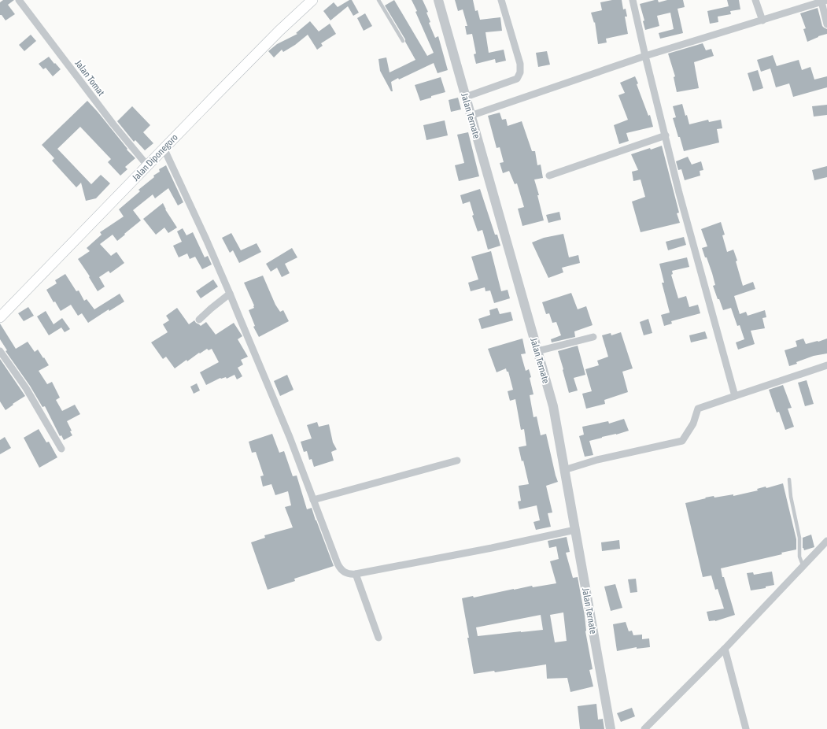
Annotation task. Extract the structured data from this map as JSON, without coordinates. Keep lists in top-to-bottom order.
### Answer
{
  "streets": {
    "main road": ["Jalan Diponegoro"],
    "street": ["Jalan Tomat", "Jalan Ternate"]
  },
  "crossings": [
    ["Jalan Tomat", "Jalan Diponegoro"]
  ]
}
